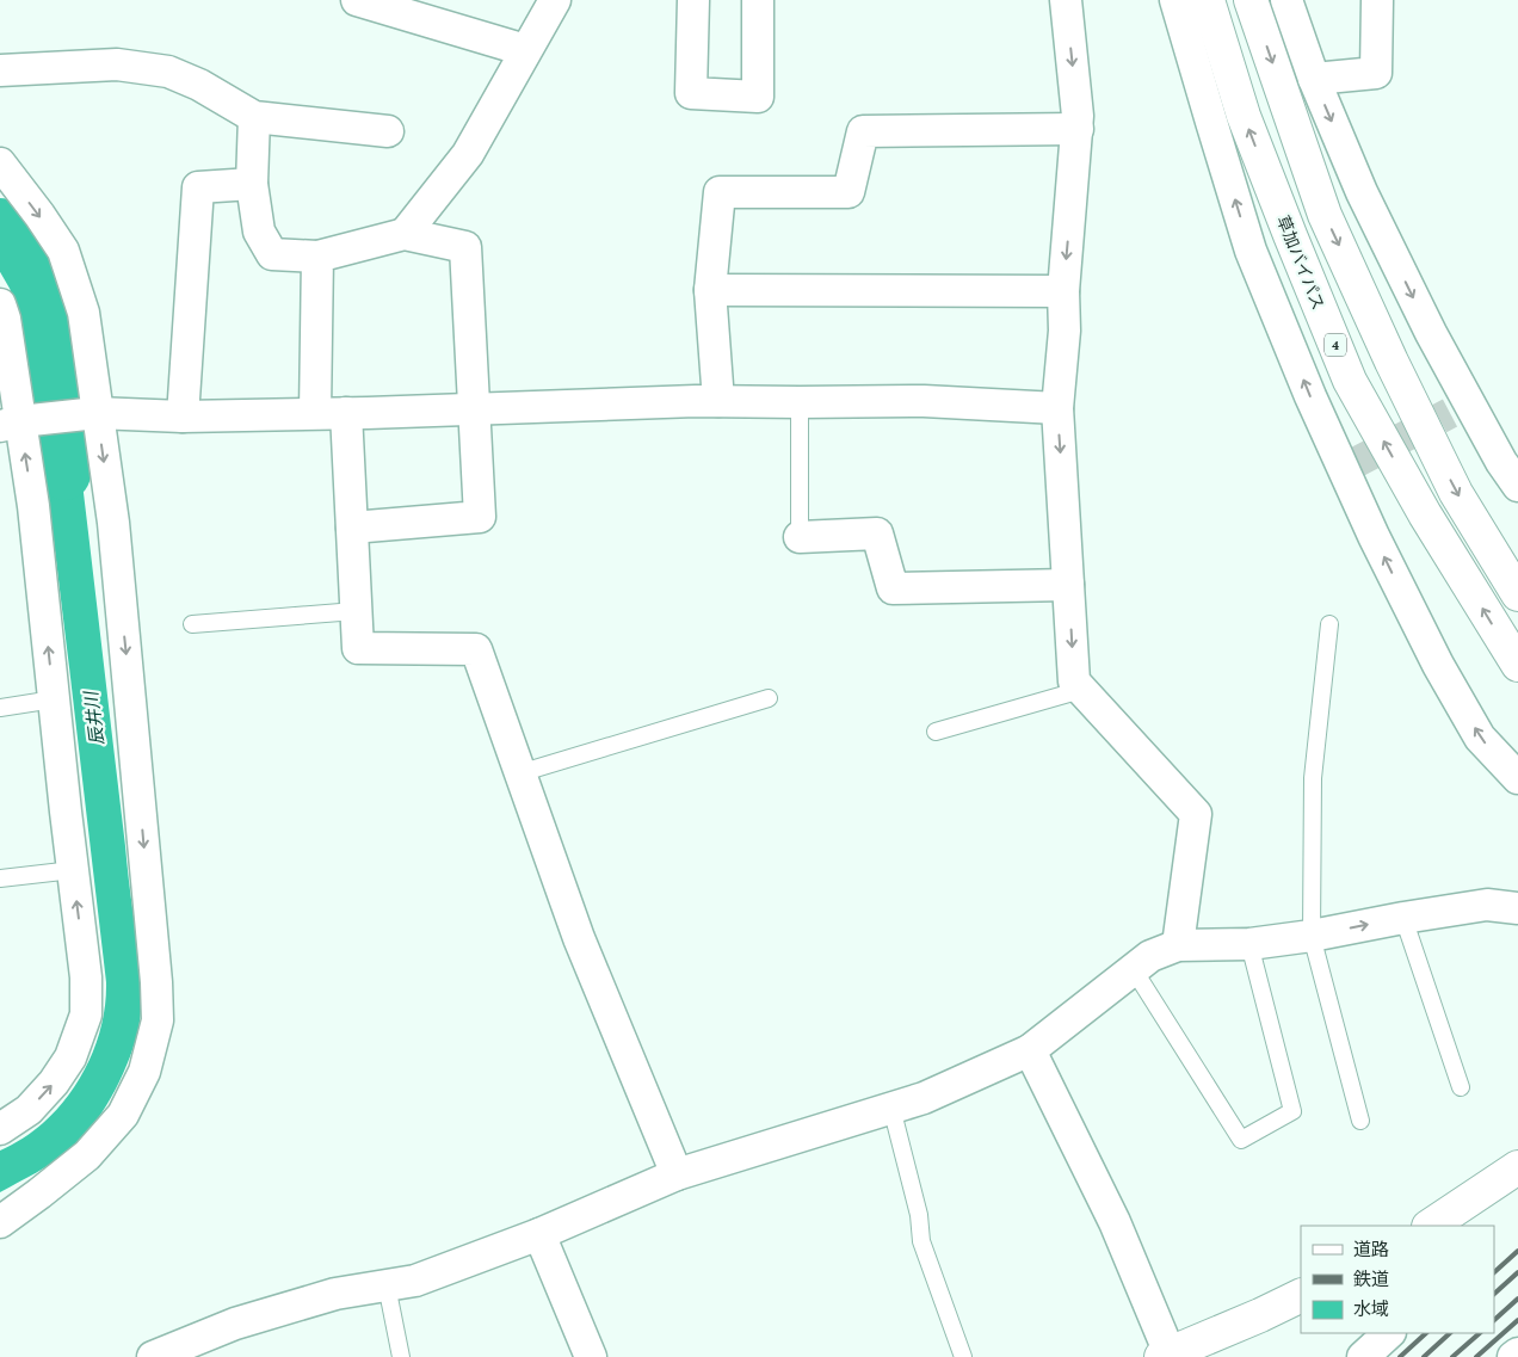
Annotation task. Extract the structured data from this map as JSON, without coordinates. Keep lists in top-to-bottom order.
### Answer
{
  "streets": {
    "main road": ["草加バイパス", "4"]
  },
  "water": ["辰井川"],
  "legend": ["道路", "鉄道", "水域"]
}
